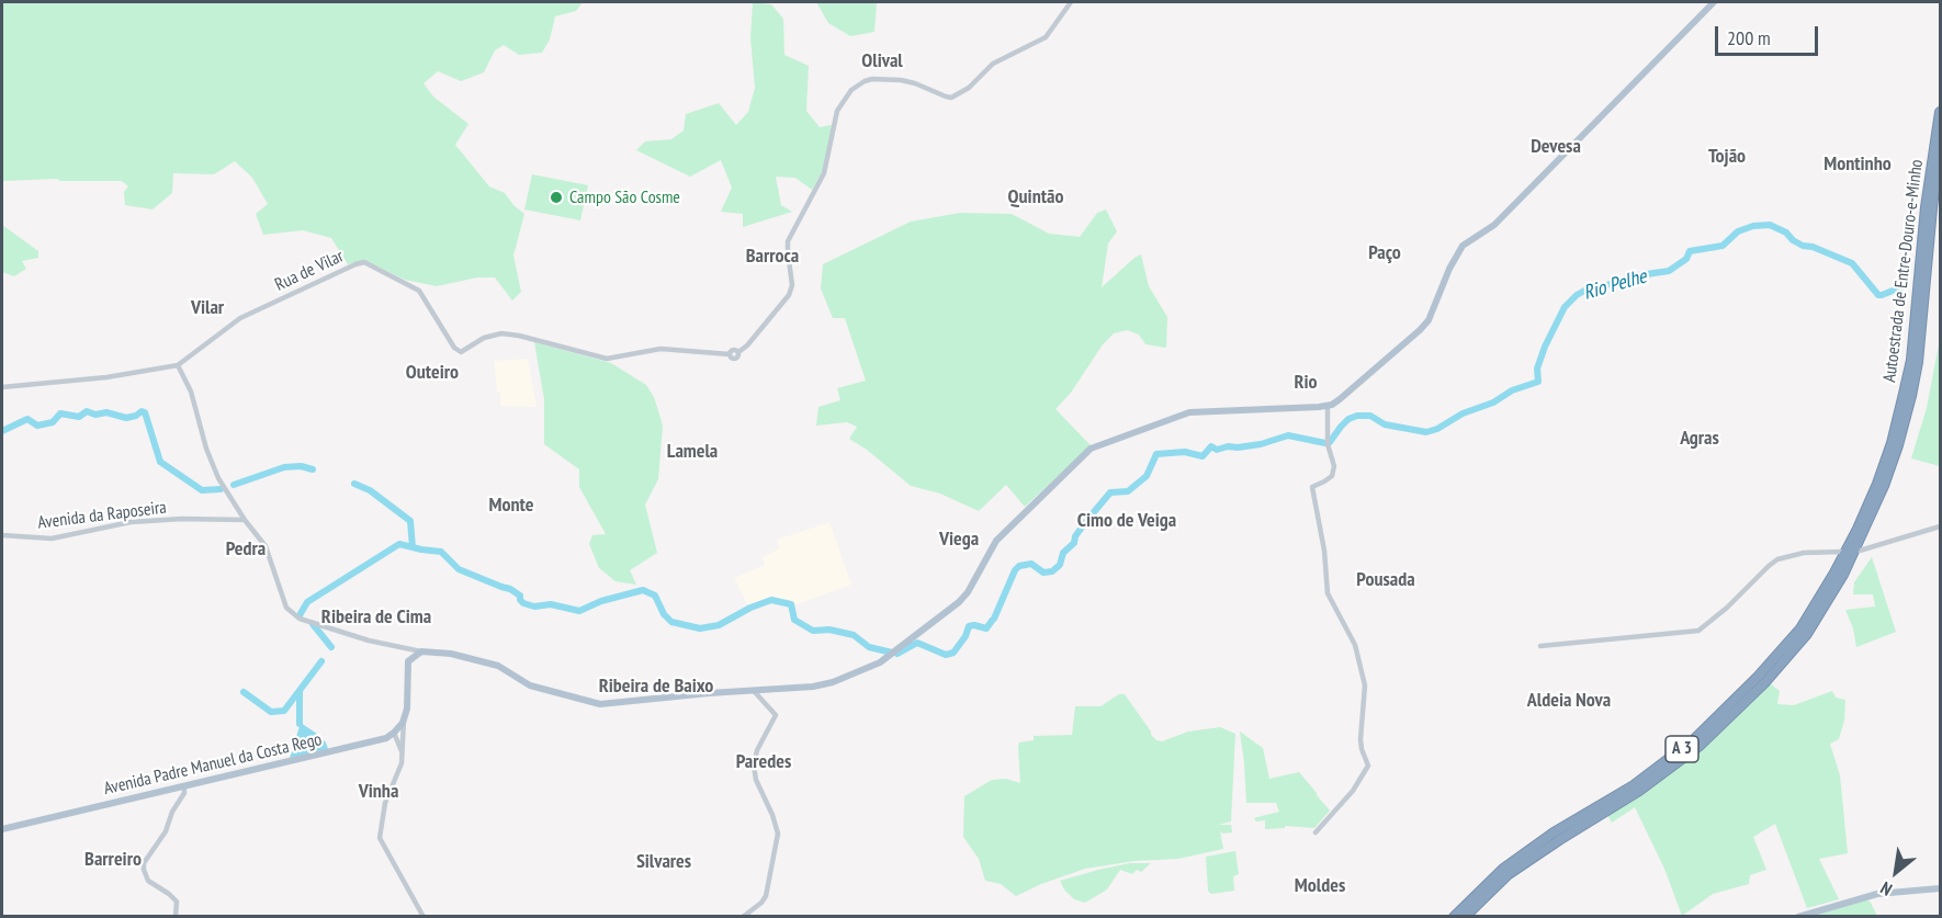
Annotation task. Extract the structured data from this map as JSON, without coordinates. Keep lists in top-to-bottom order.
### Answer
{
  "streets": {
    "highway": ["Autoestrada de Entre-Douro-e-Minho", "A 3"],
    "main road": ["Avenida Padre Manuel da Costa Rego"],
    "street": ["Rua de Vilar", "Avenida da Raposeira"]
  },
  "districts": [
    "Olival",
    "Devesa",
    "Tojão",
    "Montinho",
    "Quintão",
    "Paço",
    "Barroca",
    "Vilar",
    "Outeiro",
    "Rio",
    "Agras",
    "Lamela",
    "Monte",
    "Cimo de Veiga",
    "Viega",
    "Pedra",
    "Pousada",
    "Ribeira de Cima",
    "Ribeira de Baixo",
    "Aldeia Nova",
    "Paredes",
    "Vinha",
    "Barreiro",
    "Silvares",
    "Moldes"
  ],
  "water": ["Rio Pelhe"],
  "places": ["Campo São Cosme"],
  "scale_bar": "200 m",
  "north": "bottom left"
}
